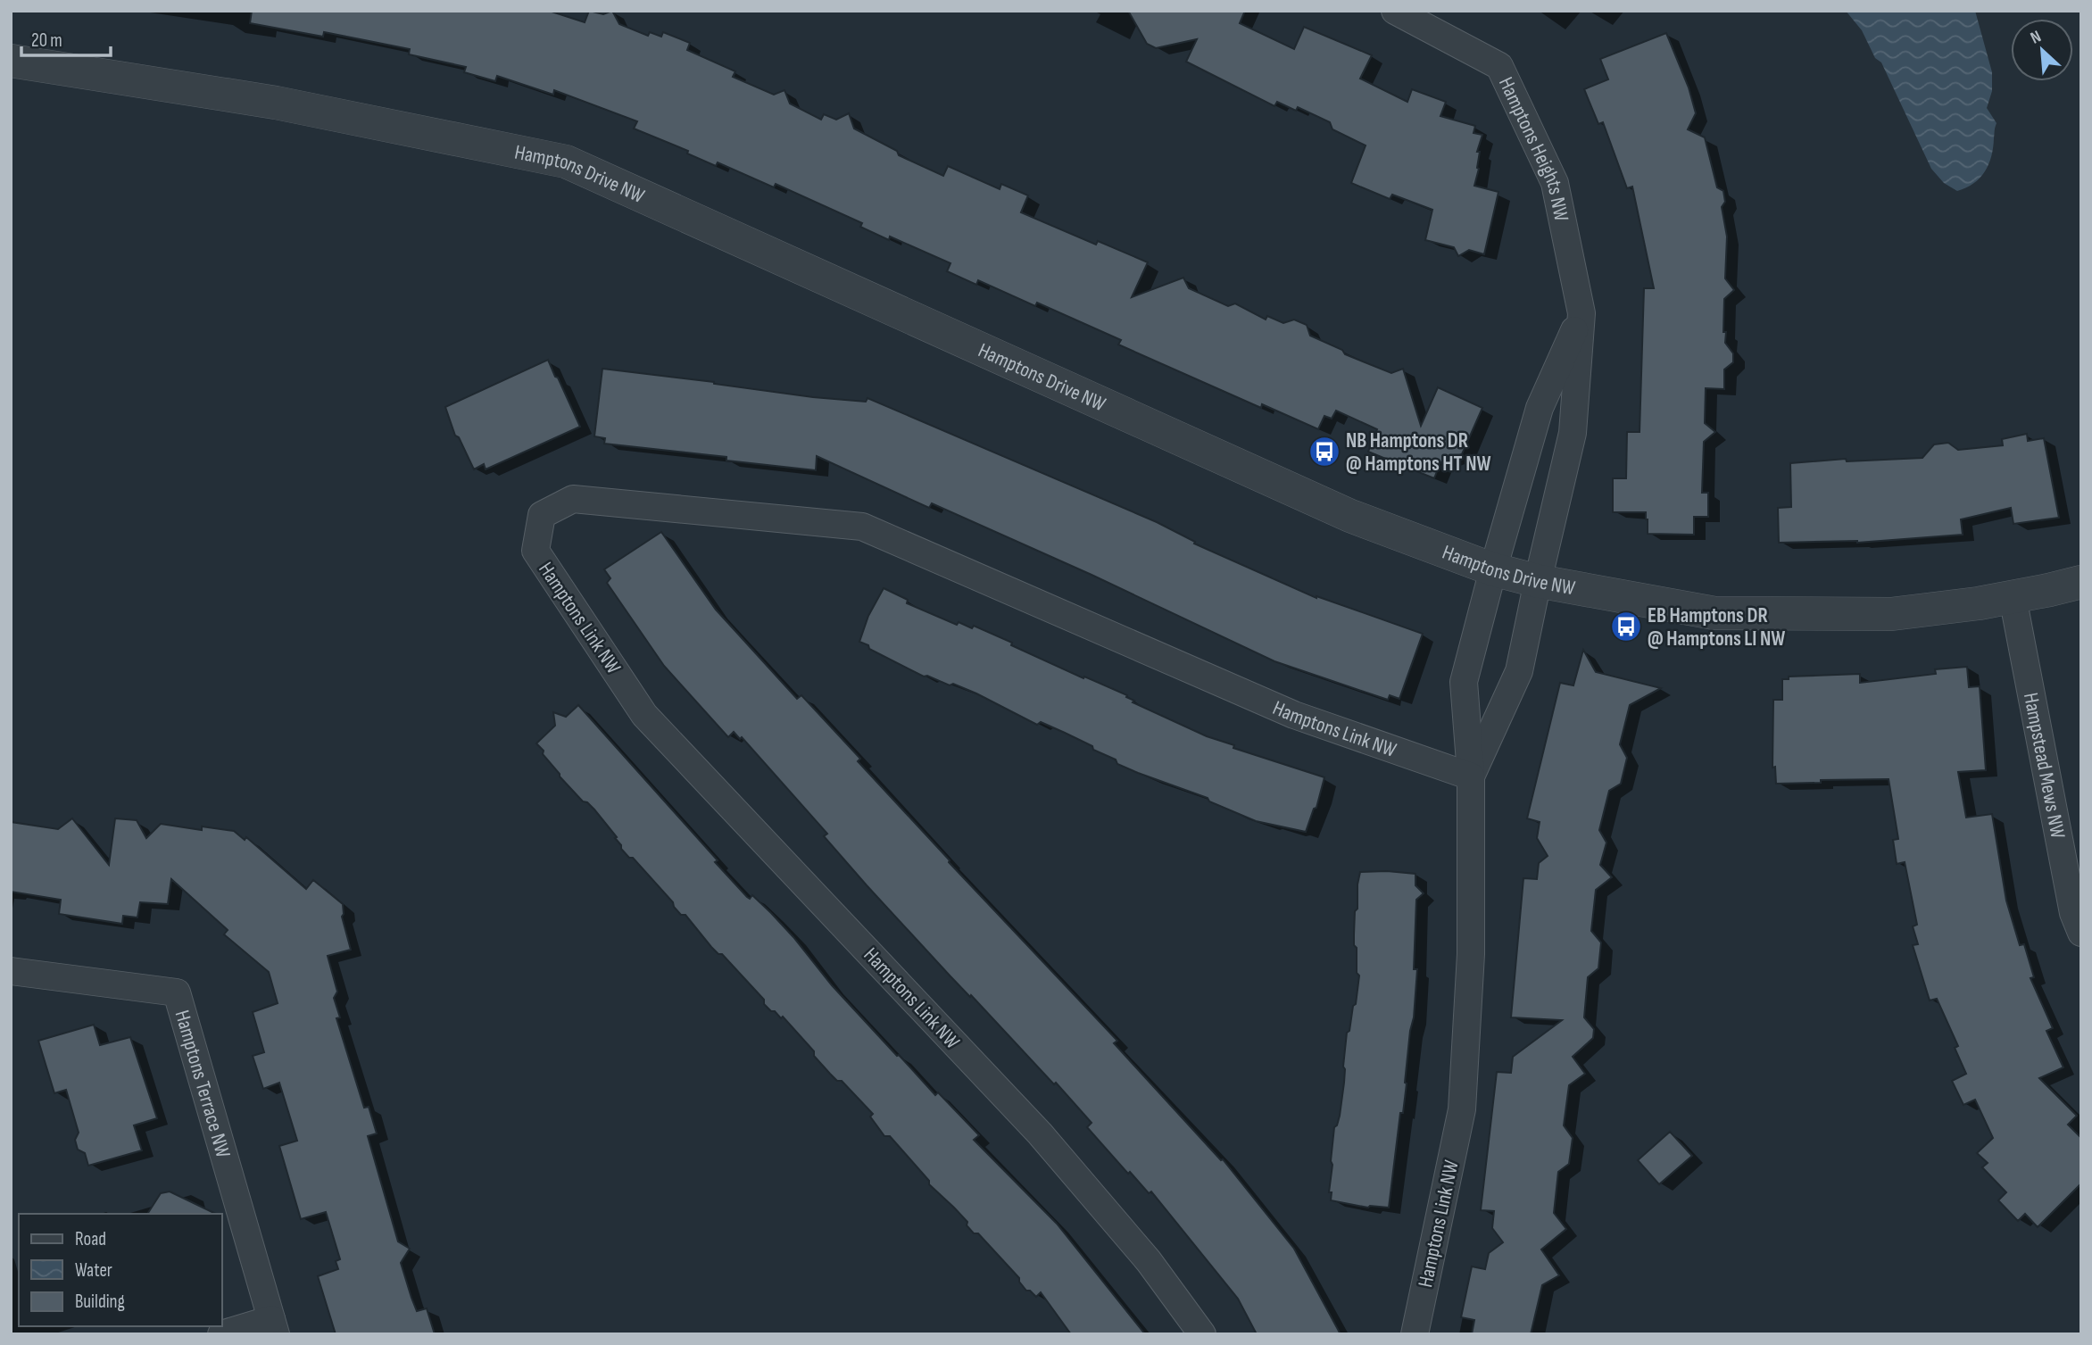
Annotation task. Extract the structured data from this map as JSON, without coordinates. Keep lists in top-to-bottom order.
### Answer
{
  "streets": {
    "street": [
      "Hamptons Heights NW",
      "Hamptons Drive NW",
      "Hamptons Link NW",
      "Hampstead Mews NW",
      "Hamptons Terrace NW"
    ]
  },
  "crossings": [
    ["Hamptons Heights NW", "Hamptons Drive NW"],
    ["Hamptons Heights NW", "Hamptons Link NW"],
    ["Hamptons Drive NW", "Hamptons Link NW"],
    ["Hamptons Drive NW", "Hampstead Mews NW"]
  ],
  "places": {
    "bus stop": ["NB Hamptons DR @ Hamptons HT NW", "EB Hamptons DR @ Hamptons LI NW"]
  },
  "legend": ["Road", "Water", "Building"],
  "scale_bar": "20 m",
  "north": "top left"
}
